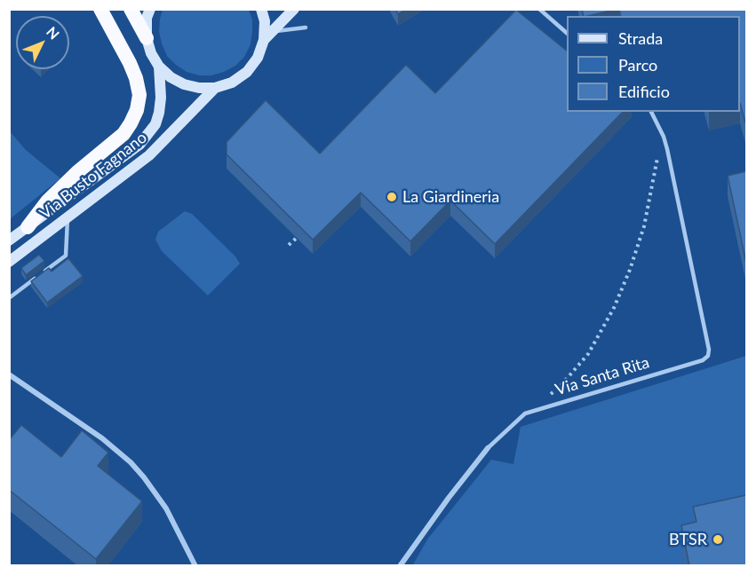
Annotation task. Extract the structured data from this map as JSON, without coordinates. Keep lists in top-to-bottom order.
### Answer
{
  "streets": {
    "main road": ["Via Busto Fagnano"],
    "street": ["Via Santa Rita"]
  },
  "places": ["La Giardineria", "BTSR"],
  "legend": ["Strada", "Parco", "Edificio"],
  "north": "top right"
}
